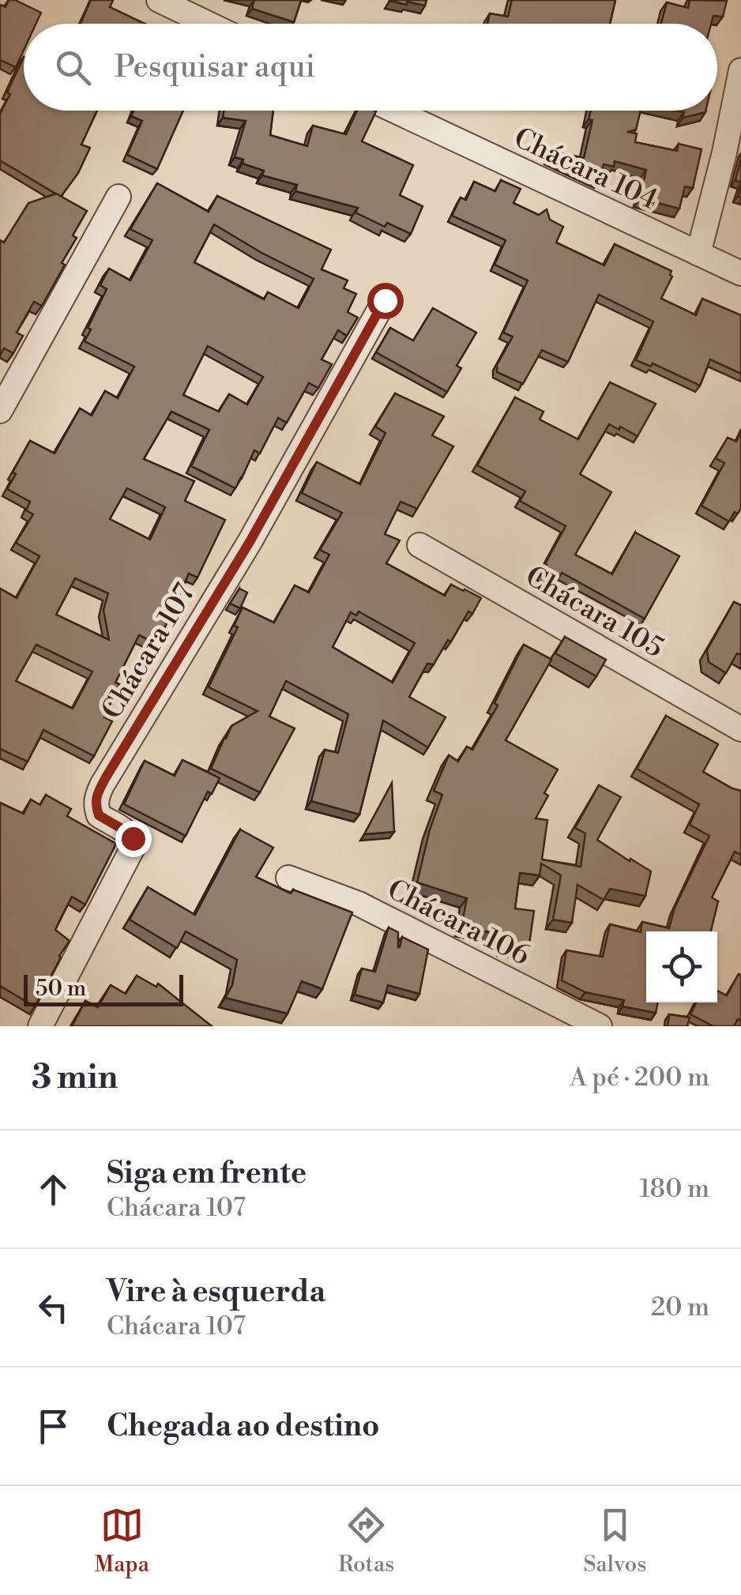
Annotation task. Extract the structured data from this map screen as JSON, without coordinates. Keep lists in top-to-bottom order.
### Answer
{
  "streets": {
    "street": [
      "Chácara 104",
      "Chácara 105",
      "Chácara 107",
      "Chácara 106"
    ]
  },
  "scale_bar": "50 m",
  "page": {
    "search": "Pesquisar aqui",
    "scale": "50 m",
    "heading": ["3 min", "A pé · 200 m"],
    "list": [
      ["Siga em frente", "Chácara 107", "180 m"],
      ["Vire à esquerda", "Chácara 107", "20 m"],
      "Chegada ao destino"
    ],
    "nav": ["Mapa", "Rotas", "Salvos"]
  }
}
